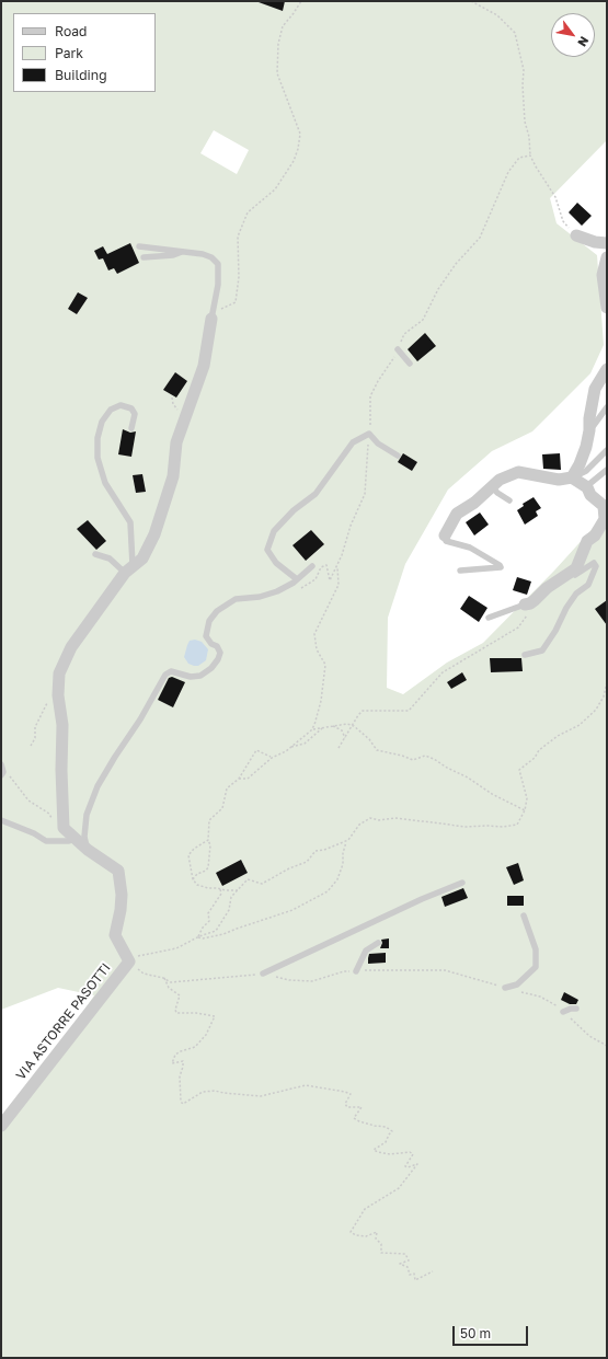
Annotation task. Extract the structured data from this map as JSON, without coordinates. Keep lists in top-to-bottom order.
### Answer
{
  "streets": {
    "street": ["VIA ASTORRE PASOTTI"]
  },
  "legend": ["Road", "Park", "Building"],
  "scale_bar": "50 m",
  "north": "bottom right"
}
